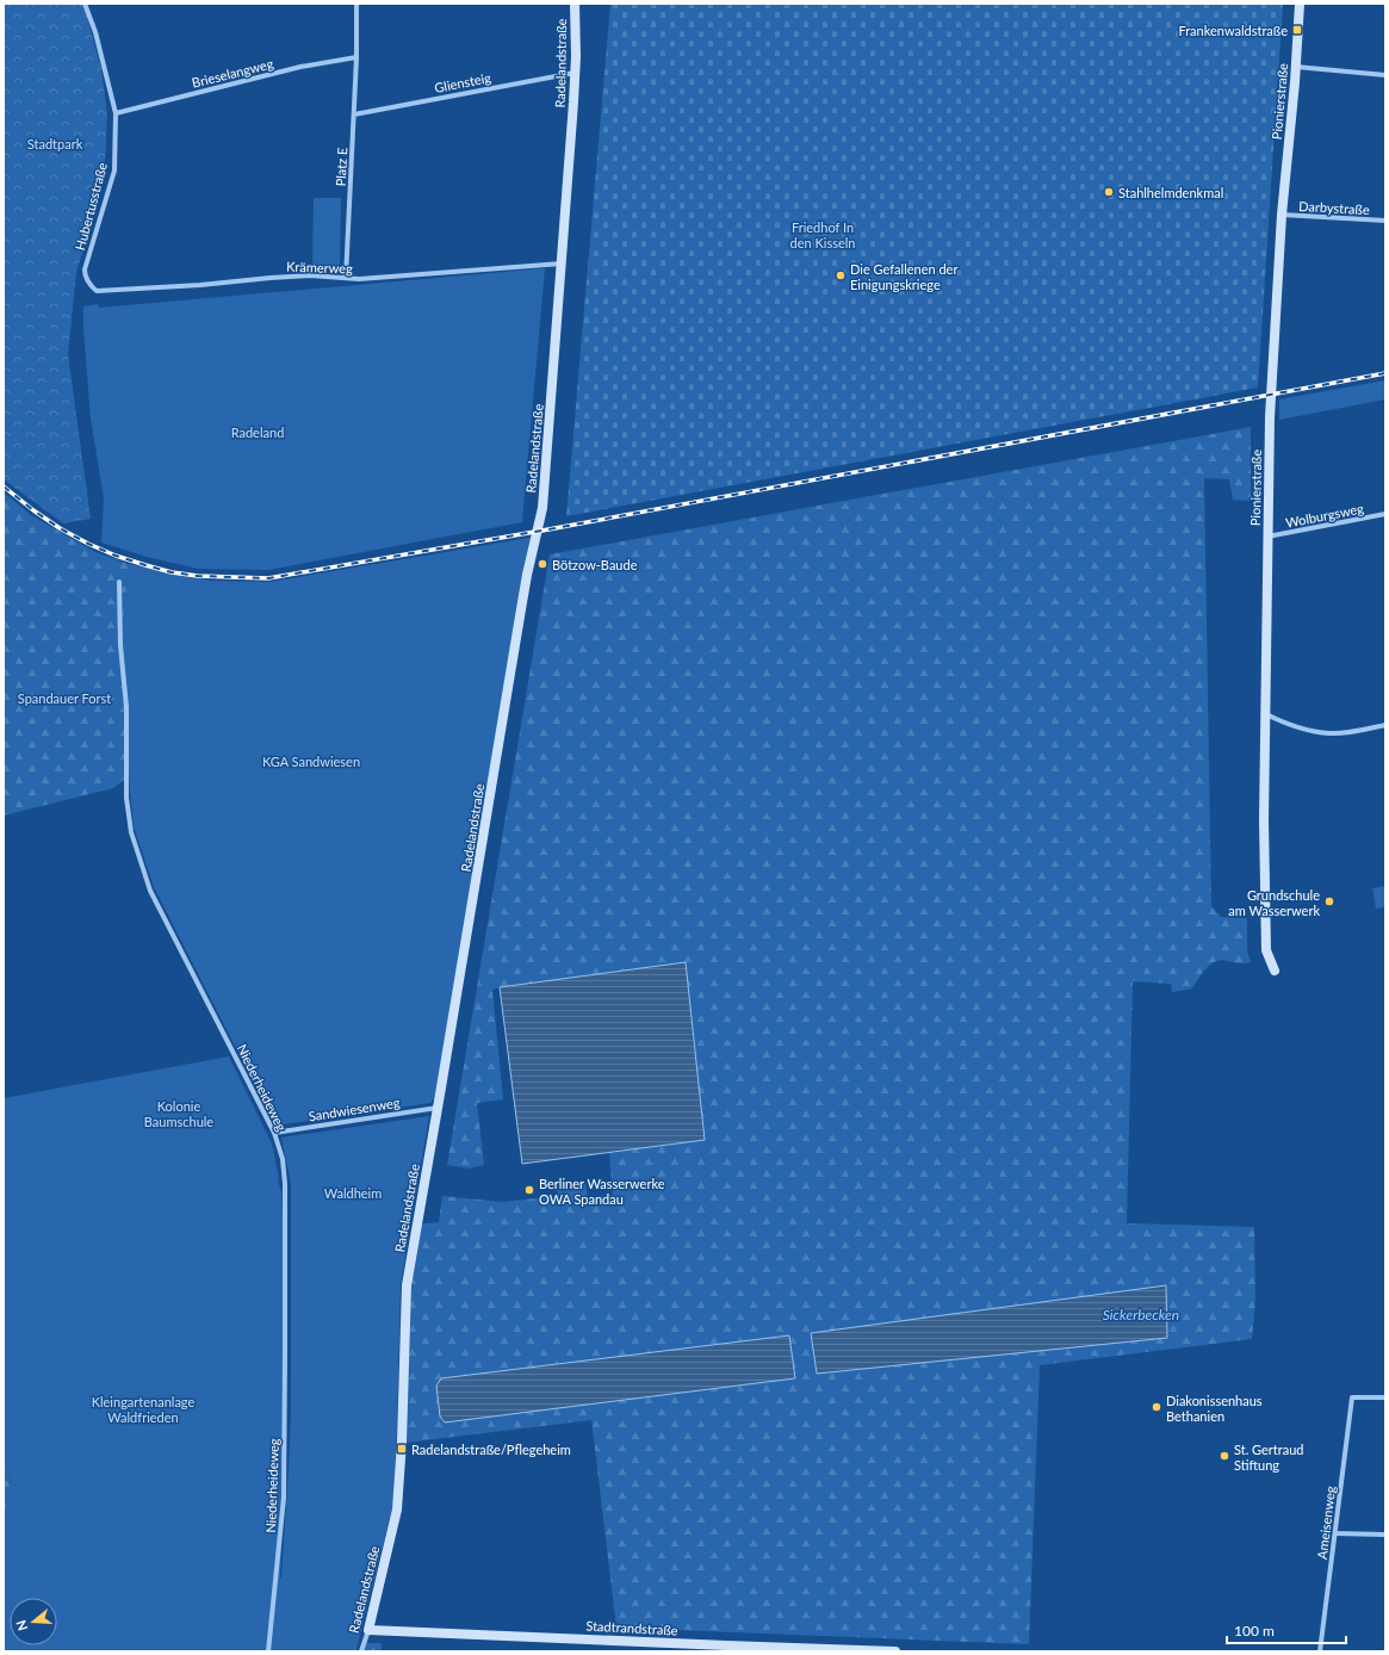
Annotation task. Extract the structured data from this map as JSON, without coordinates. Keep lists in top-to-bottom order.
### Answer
{
  "streets": {
    "street": [
      "Radelandstraße",
      "Brieselangweg",
      "Gliensteig",
      "Pionierstraße",
      "Platz E",
      "Hubertusstraße",
      "Darbystraße",
      "Krämerweg",
      "Wolburgsweg",
      "Niederheideweg",
      "Sandwiesenweg",
      "Ameisenweg",
      "Stadtrandstraße"
    ]
  },
  "crossings": [
    ["Radelandstraße", "Gliensteig"],
    ["Radelandstraße", "Krämerweg"],
    ["Radelandstraße", "Sandwiesenweg"],
    ["Radelandstraße", "Stadtrandstraße"],
    ["Brieselangweg", "Platz E"],
    ["Brieselangweg", "Hubertusstraße"],
    ["Gliensteig", "Platz E"],
    ["Pionierstraße", "Darbystraße"],
    ["Pionierstraße", "Wolburgsweg"],
    ["Platz E", "Krämerweg"],
    ["Hubertusstraße", "Krämerweg"],
    ["Niederheideweg", "Sandwiesenweg"]
  ],
  "water": ["Sickerbecken"],
  "parks": [
    "Stadtpark",
    "Friedhof In den Kisseln",
    "Radeland",
    "Spandauer Forst",
    "KGA Sandwiesen",
    "Kolonie Baumschule",
    "Waldheim",
    "Kleingartenanlage Waldfrieden"
  ],
  "places": {
    "transit": ["Frankenwaldstraße", "Radelandstraße/Pflegeheim"],
    "other": [
      "Stahlhelmdenkmal",
      "Die Gefallenen der Einigungskriege",
      "Bötzow-Baude",
      "Grundschule am Wasserwerk",
      "Berliner Wasserwerke OWA Spandau",
      "Diakonissenhaus Bethanien",
      "St. Gertraud Stiftung"
    ]
  },
  "scale_bar": "100 m",
  "north": "left"
}
